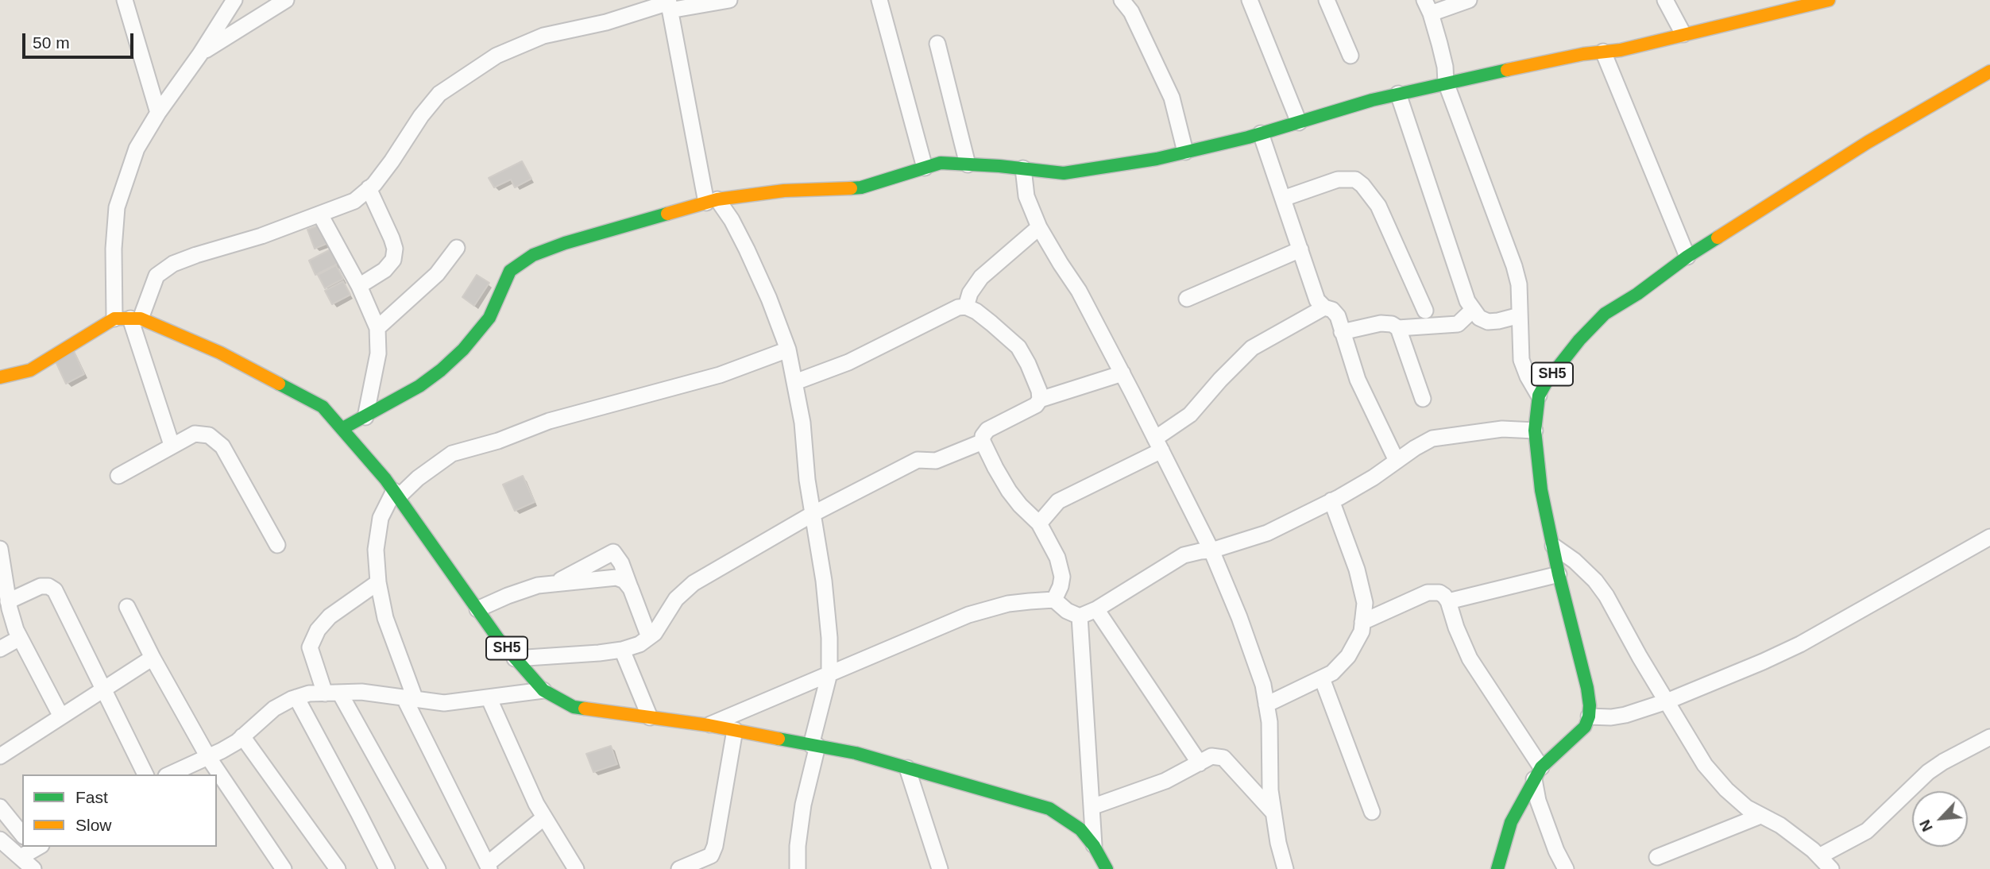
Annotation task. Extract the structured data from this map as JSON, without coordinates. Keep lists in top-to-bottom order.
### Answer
{
  "streets": {
    "main road": ["SH5"]
  },
  "legend": ["Fast", "Slow"],
  "scale_bar": "50 m",
  "north": "bottom left"
}
